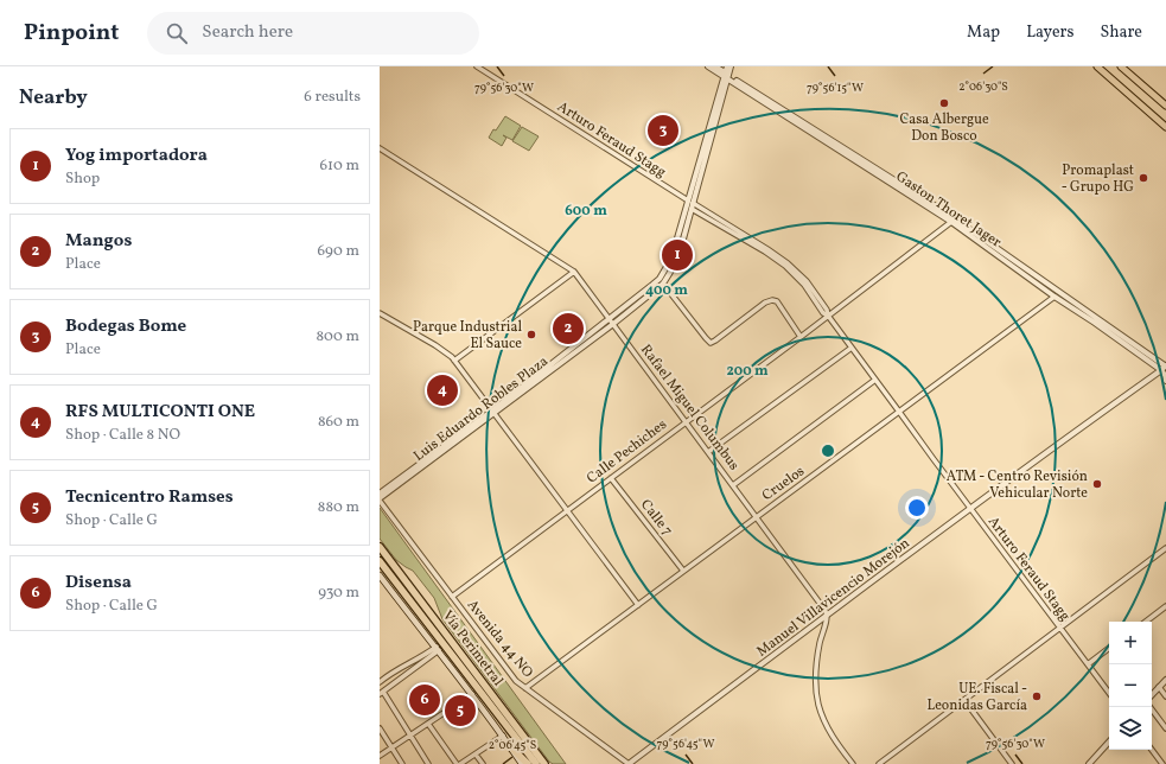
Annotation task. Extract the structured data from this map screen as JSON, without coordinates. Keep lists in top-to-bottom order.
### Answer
{
  "streets": {
    "highway": ["Vía Perimetral"],
    "street": [
      "Arturo Feraud Stagg",
      "Gaston Thoret Jager",
      "Rafael Miguel Columbus",
      "Luis Eduardo Robles Plaza",
      "Calle Pechiches",
      "Cruelos",
      "Calle 7",
      "Manuel Villavicencio Morejón",
      "Avenida 44 NO"
    ]
  },
  "crossings": [
    ["Arturo Feraud Stagg", "Luis Eduardo Robles Plaza"],
    ["Arturo Feraud Stagg", "Calle Pechiches"],
    ["Arturo Feraud Stagg", "Cruelos"],
    ["Arturo Feraud Stagg", "Manuel Villavicencio Morejón"],
    ["Gaston Thoret Jager", "Luis Eduardo Robles Plaza"],
    ["Gaston Thoret Jager", "Calle Pechiches"],
    ["Gaston Thoret Jager", "Cruelos"],
    ["Gaston Thoret Jager", "Manuel Villavicencio Morejón"],
    ["Rafael Miguel Columbus", "Luis Eduardo Robles Plaza"],
    ["Rafael Miguel Columbus", "Calle Pechiches"],
    ["Rafael Miguel Columbus", "Cruelos"],
    ["Rafael Miguel Columbus", "Manuel Villavicencio Morejón"],
    ["Luis Eduardo Robles Plaza", "Avenida 44 NO"],
    ["Calle Pechiches", "Calle 7"],
    ["Calle Pechiches", "Avenida 44 NO"],
    ["Cruelos", "Calle 7"],
    ["Cruelos", "Avenida 44 NO"],
    ["Manuel Villavicencio Morejón", "Avenida 44 NO"]
  ],
  "places": [
    "Casa Albergue Don Bosco",
    "Promaplast - Grupo HG",
    "Parque Industrial El Sauce",
    "ATM - Centro Revisión Vehicular Norte",
    "UE. Fiscal - Leonidas García"
  ],
  "page": {
    "header": "Pinpoint",
    "search": "Search here",
    "nav": ["Map", "Layers", "Share"],
    "heading": ["Nearby", "6 results"],
    "pins": [
      "3",
      "1",
      "2",
      "4",
      "6",
      "5"
    ],
    "list": [
      {
        "mark": "1",
        "name": "Yog importadora",
        "note": "Shop",
        "value": "610 m"
      },
      {
        "mark": "2",
        "name": "Mangos",
        "note": "Place",
        "value": "690 m"
      },
      {
        "mark": "3",
        "name": "Bodegas Bome",
        "note": "Place",
        "value": "800 m"
      },
      {
        "mark": "4",
        "name": "RFS MULTICONTI ONE",
        "note": "Shop · Calle 8 NO",
        "value": "860 m"
      },
      {
        "mark": "5",
        "name": "Tecnicentro Ramses",
        "note": "Shop · Calle G",
        "value": "880 m"
      },
      {
        "mark": "6",
        "name": "Disensa",
        "note": "Shop · Calle G",
        "value": "930 m"
      }
    ],
    "map_buttons": ["+", "−"]
  },
  "coordinates": [
    "2°06'30\"S",
    "79°56'30\"W",
    "79°56'15\"W",
    "79°56'45\"W",
    "2°06'45\"S"
  ],
  "rings": ["600 m", "400 m", "200 m"]
}
